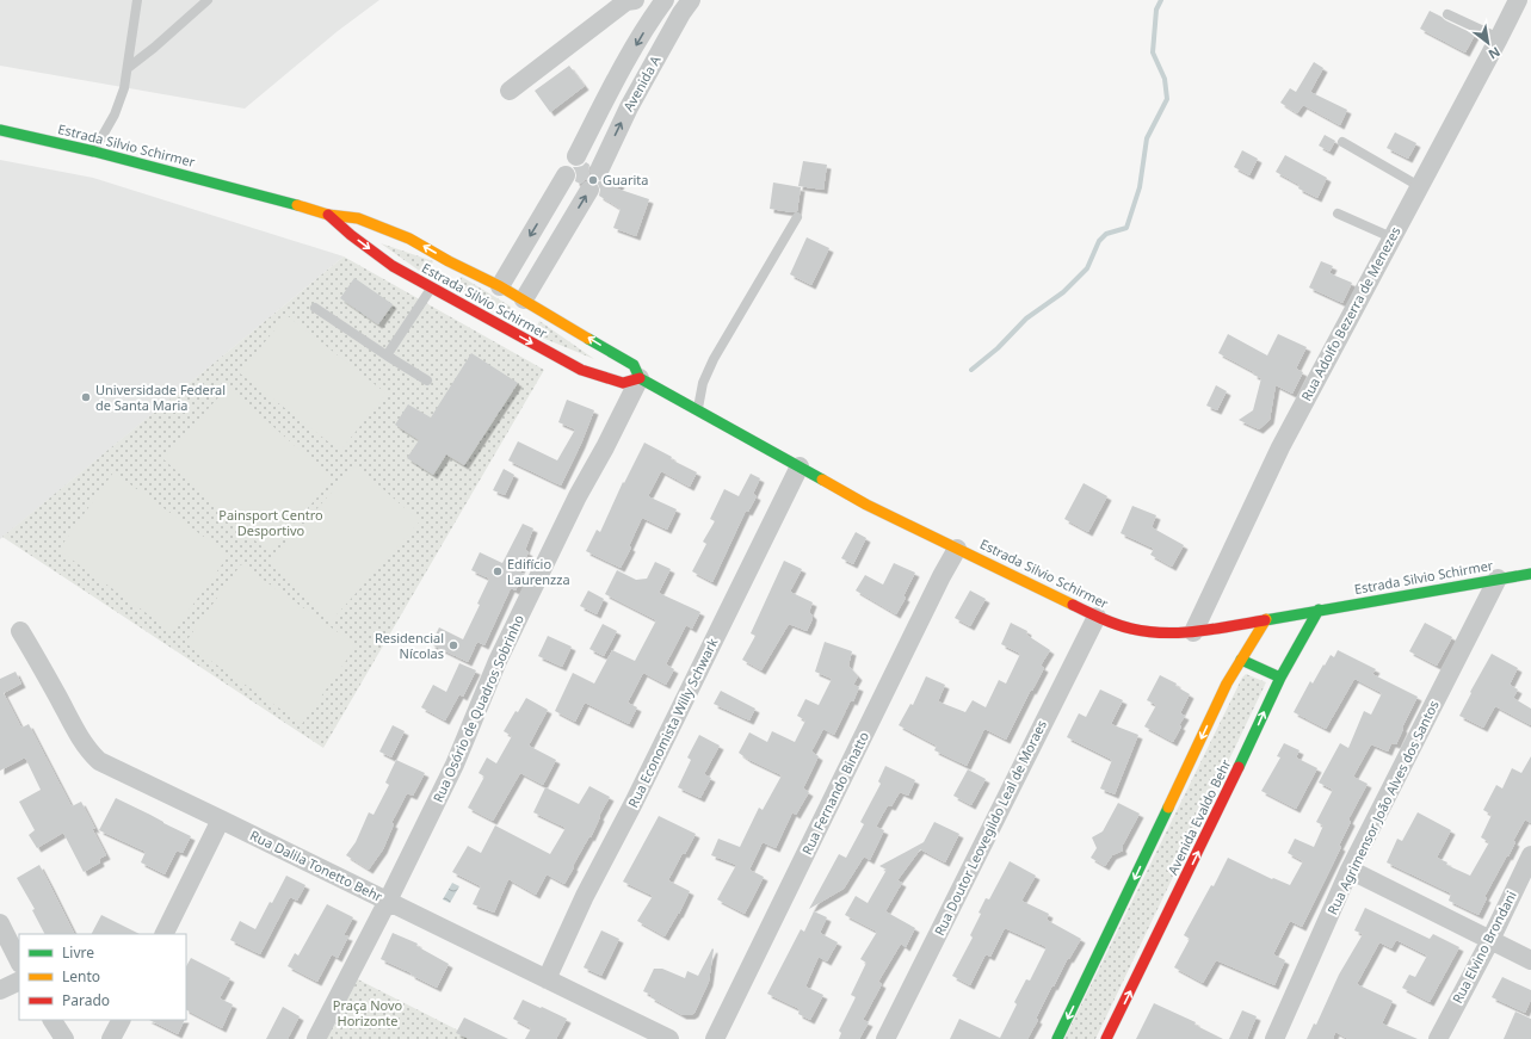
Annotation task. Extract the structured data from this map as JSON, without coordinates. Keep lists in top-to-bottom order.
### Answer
{
  "streets": {
    "street": [
      "Avenida A",
      "Estrada Silvio Schirmer",
      "Rua Adolfo Bezerra de Menezes",
      "Rua Osório de Quadros Sobrinho",
      "Rua Economista Willy Schwark",
      "Rua Fernando Binatto",
      "Rua Agrimensor João Alves dos Santos",
      "Avenida Evaldo Behr",
      "Rua Doutor Leovegildo Leal de Moraes",
      "Rua Dalila Tonetto Behr",
      "Rua Elvino Brondani"
    ]
  },
  "crossings": [
    ["Estrada Silvio Schirmer", "Rua Adolfo Bezerra de Menezes"],
    ["Estrada Silvio Schirmer", "Rua Osório de Quadros Sobrinho"],
    ["Estrada Silvio Schirmer", "Rua Economista Willy Schwark"],
    ["Estrada Silvio Schirmer", "Rua Fernando Binatto"],
    ["Estrada Silvio Schirmer", "Rua Agrimensor João Alves dos Santos"],
    ["Estrada Silvio Schirmer", "Avenida Evaldo Behr"],
    ["Estrada Silvio Schirmer", "Rua Doutor Leovegildo Leal de Moraes"],
    ["Rua Osório de Quadros Sobrinho", "Rua Dalila Tonetto Behr"],
    ["Rua Economista Willy Schwark", "Rua Dalila Tonetto Behr"]
  ],
  "parks": ["Painsport Centro Desportivo", "Praça Novo Horizonte"],
  "places": [
    "Guarita",
    "Universidade Federal de Santa Maria",
    "Edifício Laurenzza",
    "Residencial Nícolas"
  ],
  "legend": ["Livre", "Lento", "Parado"],
  "north": "bottom right"
}
